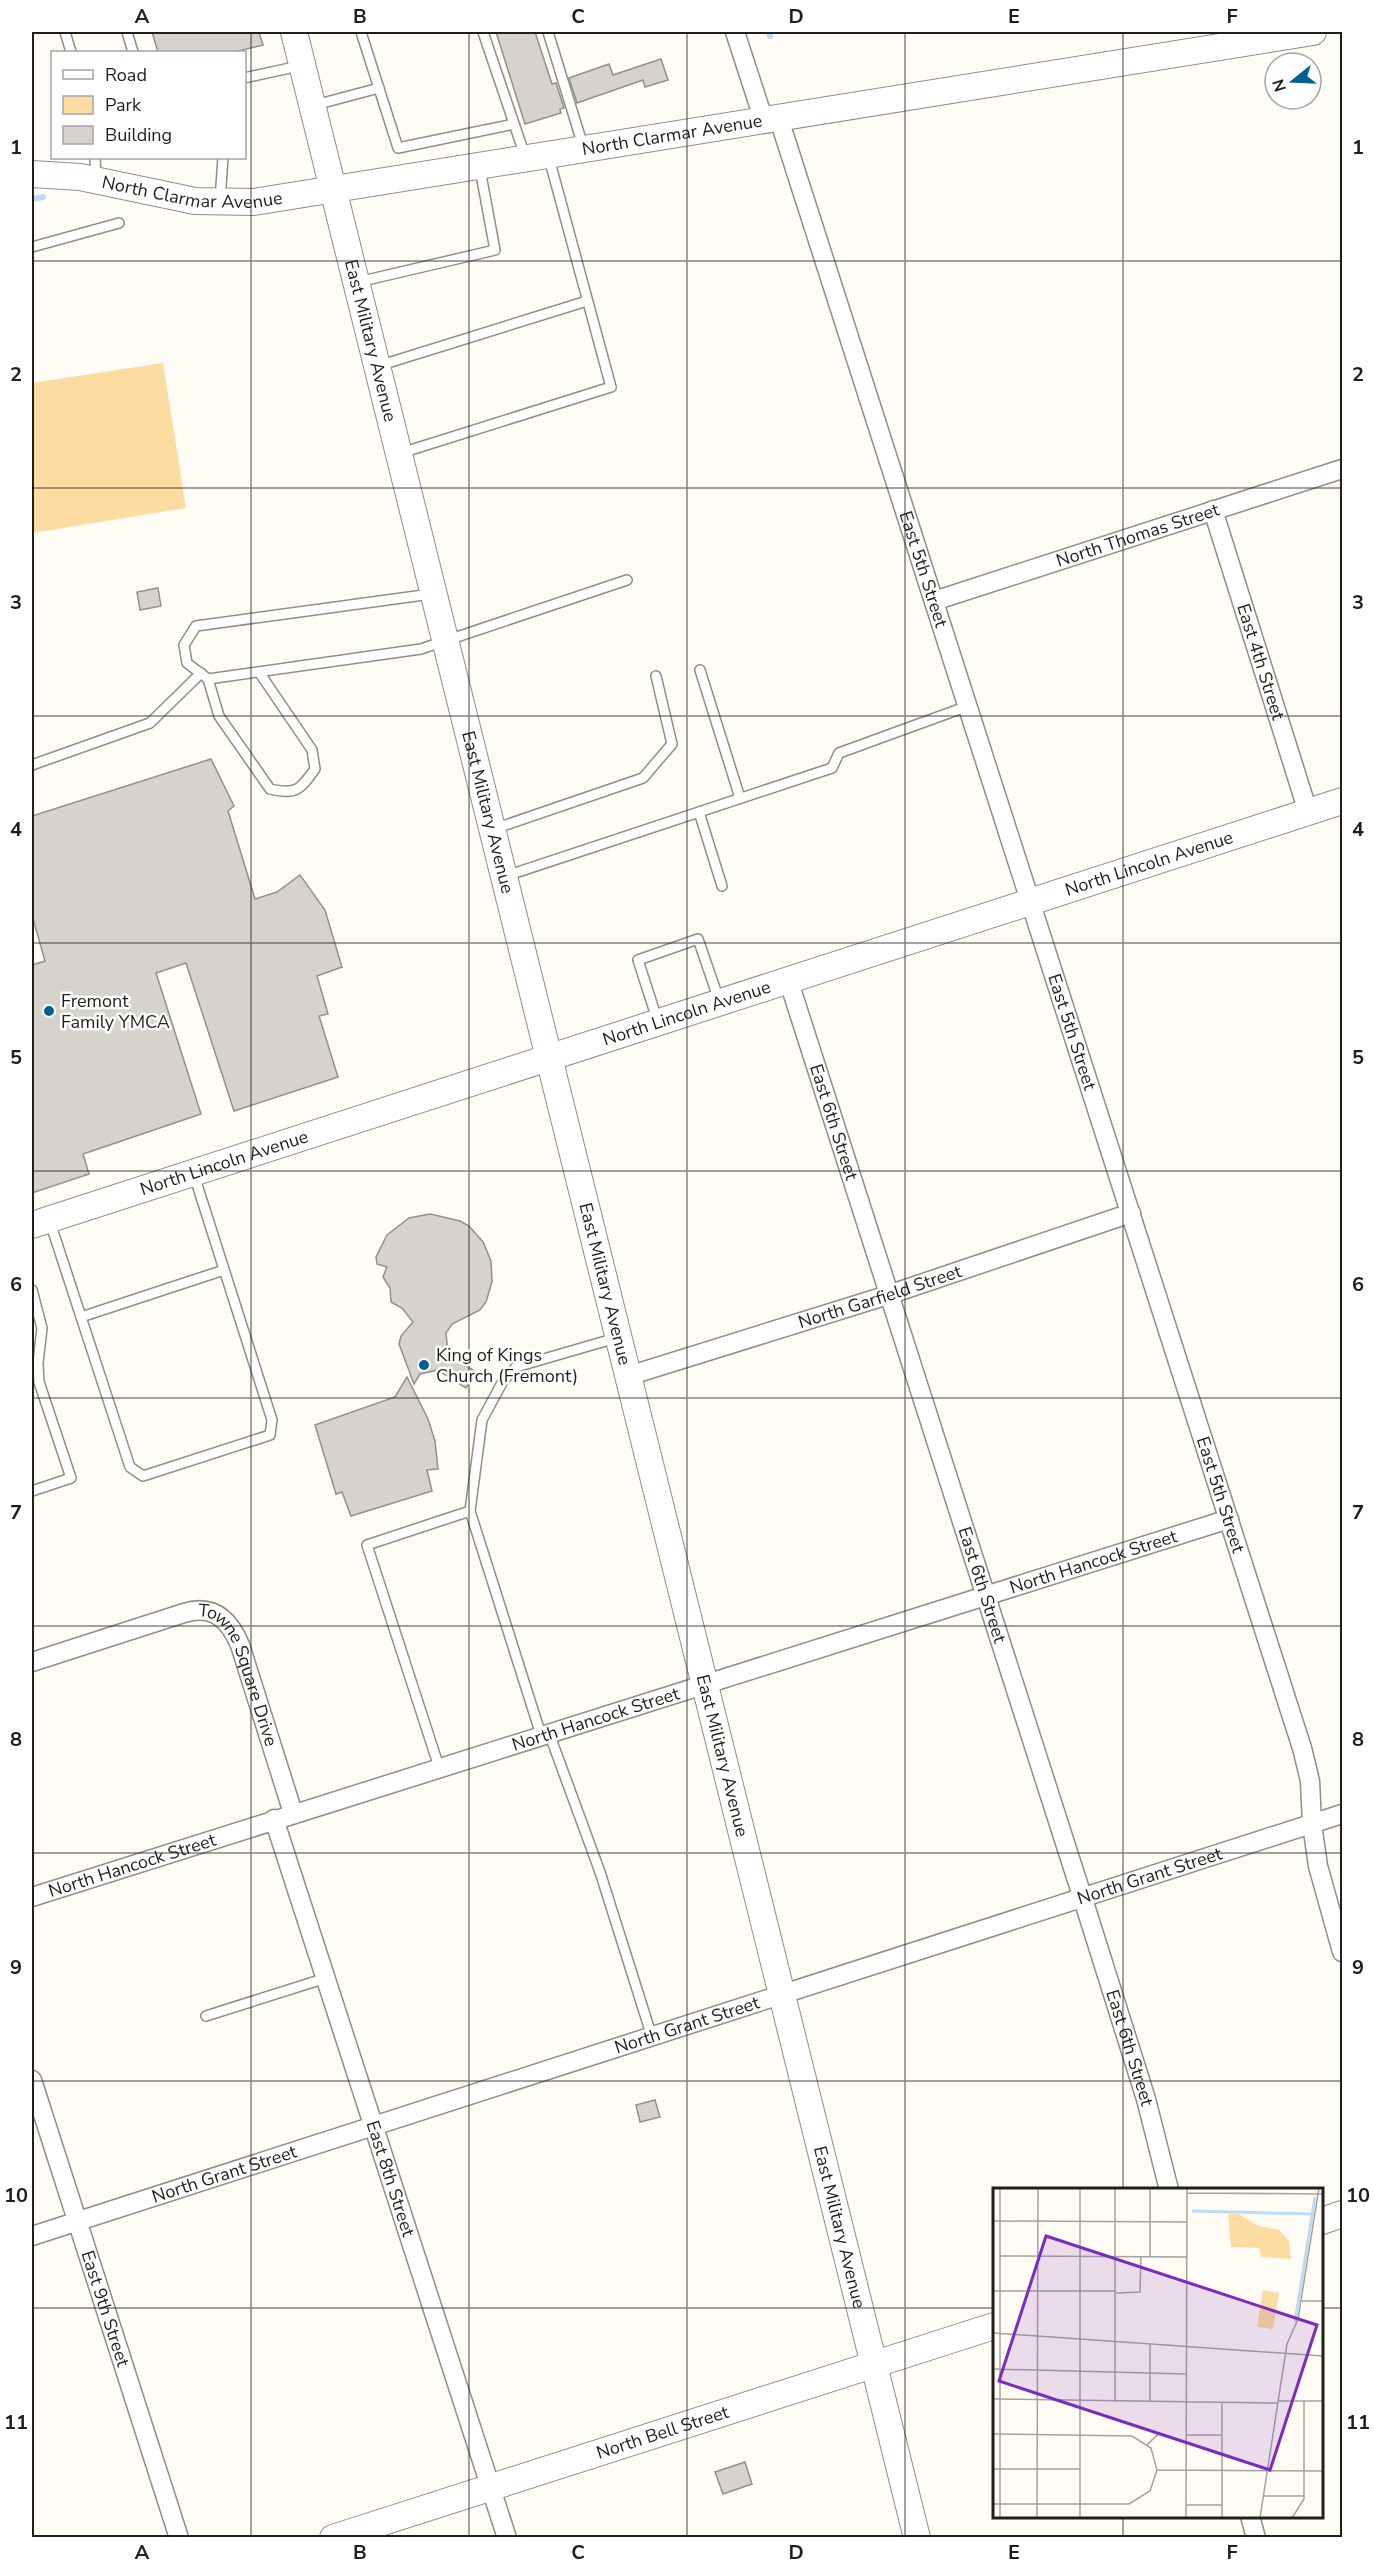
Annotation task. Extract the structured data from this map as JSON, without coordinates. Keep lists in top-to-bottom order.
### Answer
{
  "streets": {
    "main road": [
      "North Clarmar Avenue",
      "East Military Avenue",
      "North Lincoln Avenue",
      "North Bell Street"
    ],
    "street": [
      "North Thomas Street",
      "East 5th Street",
      "East 4th Street",
      "East 6th Street",
      "North Garfield Street",
      "North Hancock Street",
      "Towne Square Drive",
      "North Grant Street",
      "East 8th Street",
      "East 9th Street"
    ]
  },
  "crossings": [
    ["North Clarmar Avenue", "East Military Avenue"],
    ["North Clarmar Avenue", "East 5th Street"],
    ["East Military Avenue", "North Lincoln Avenue"],
    ["East Military Avenue", "North Garfield Street"],
    ["East Military Avenue", "North Hancock Street"],
    ["East Military Avenue", "North Grant Street"],
    ["East Military Avenue", "North Bell Street"],
    ["North Thomas Street", "East 5th Street"],
    ["North Thomas Street", "East 4th Street"],
    ["East 5th Street", "North Lincoln Avenue"],
    ["East 5th Street", "North Garfield Street"],
    ["East 5th Street", "North Hancock Street"],
    ["East 5th Street", "North Grant Street"],
    ["East 4th Street", "North Lincoln Avenue"],
    ["North Lincoln Avenue", "East 6th Street"],
    ["East 6th Street", "North Garfield Street"],
    ["East 6th Street", "North Hancock Street"],
    ["East 6th Street", "North Grant Street"],
    ["North Hancock Street", "Towne Square Drive"],
    ["North Hancock Street", "East 8th Street"],
    ["North Grant Street", "East 8th Street"],
    ["North Grant Street", "East 9th Street"],
    ["East 8th Street", "North Bell Street"]
  ],
  "places": ["Fremont Family YMCA", "King of Kings Church (Fremont)"],
  "legend": ["Road", "Park", "Building"],
  "north": "left",
  "grid": {
    "columns": [
      "A",
      "B",
      "C",
      "D",
      "E",
      "F"
    ],
    "rows": [
      "1",
      "2",
      "3",
      "4",
      "5",
      "6",
      "7",
      "8",
      "9",
      "10",
      "11"
    ]
  }
}
